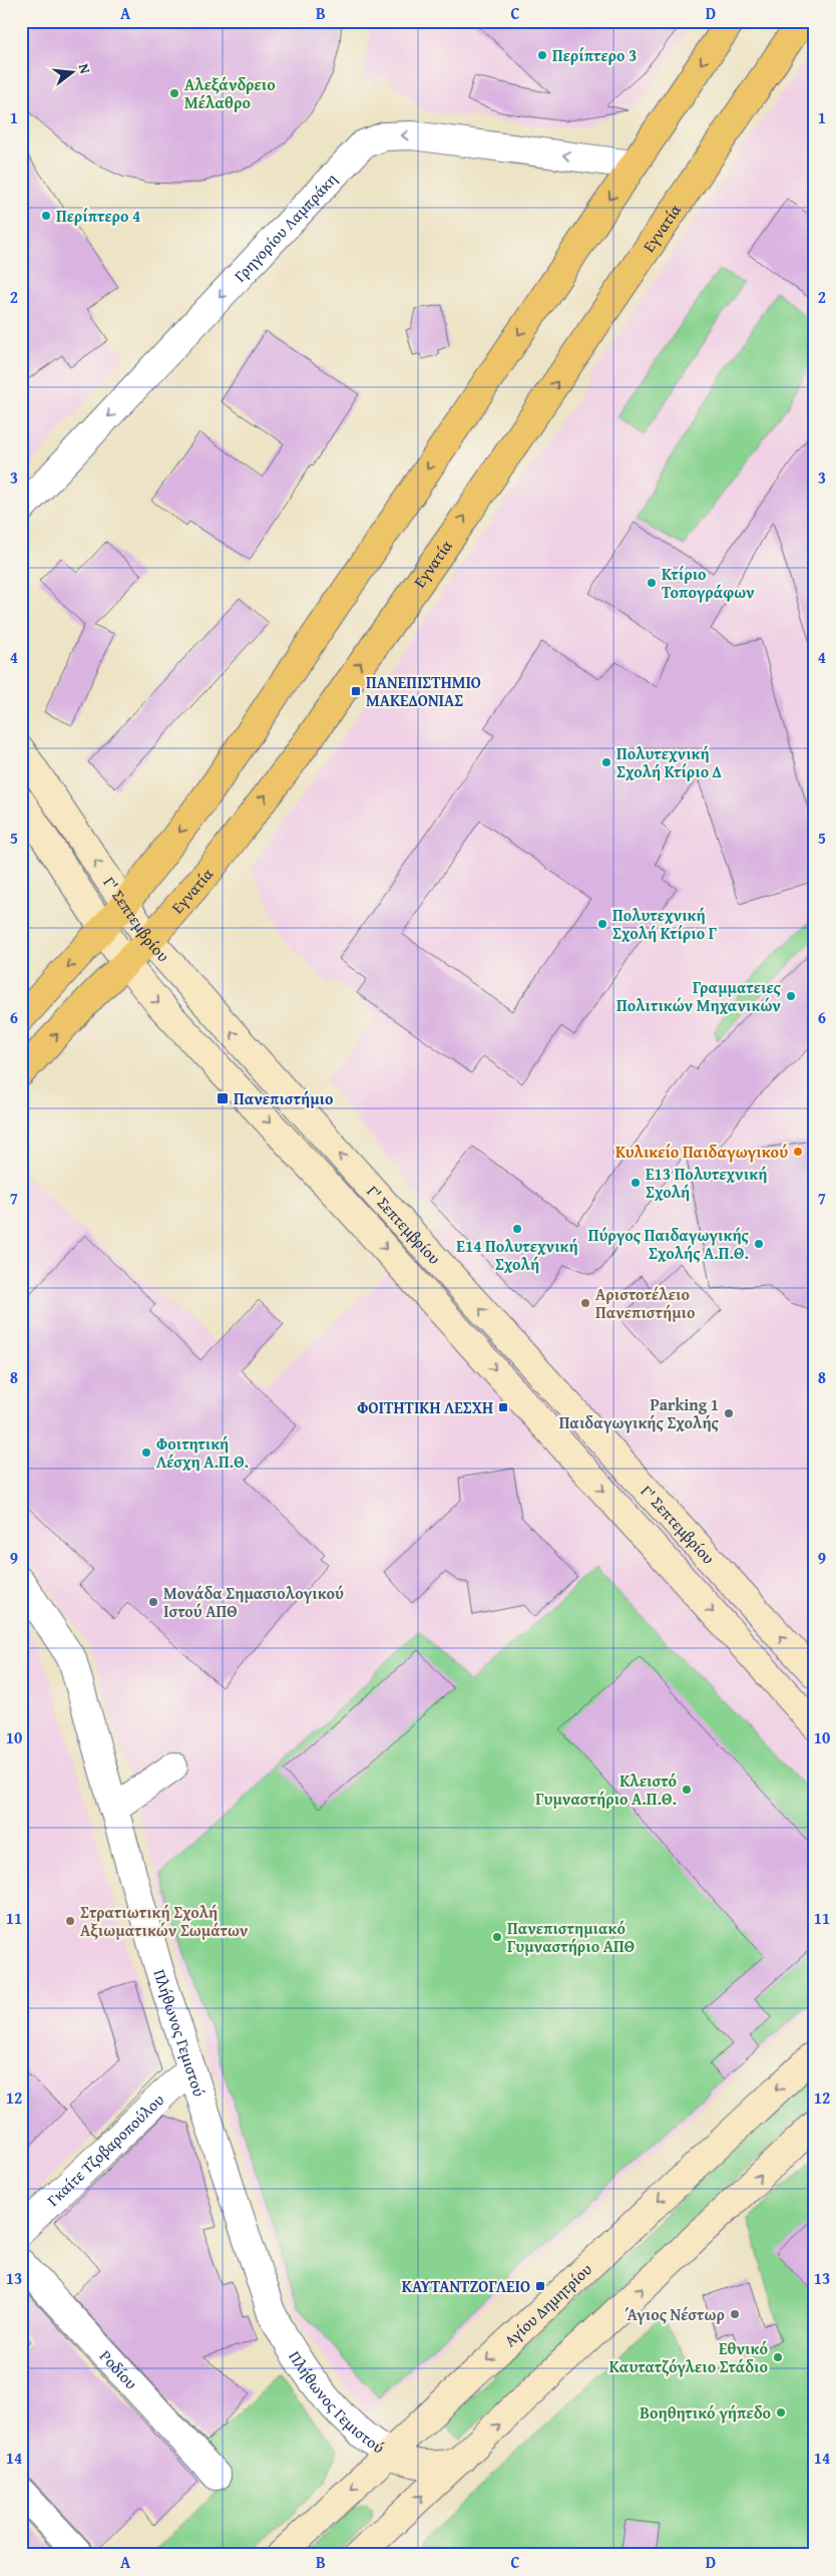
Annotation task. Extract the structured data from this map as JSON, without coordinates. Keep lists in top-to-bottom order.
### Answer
{
  "streets": {
    "main road": ["Εγνατία", "Γ' Σεπτεμβρίου", "Αγίου Δημητρίου"],
    "street": [
      "Γρηγορίου Λαμπράκη",
      "Πλήθωνος Γεμιστού",
      "Γκαίτε Τζοβαροπούλου",
      "Ροδίου"
    ]
  },
  "crossings": [
    ["Εγνατία", "Γ' Σεπτεμβρίου"],
    ["Πλήθωνος Γεμιστού", "Γκαίτε Τζοβαροπούλου"],
    ["Πλήθωνος Γεμιστού", "Αγίου Δημητρίου"]
  ],
  "one_way": ["Γρηγορίου Λαμπράκη"],
  "places": {
    "other": [
      "Περίπτερο 3",
      "Αλεξάνδρειο Μέλαθρο",
      "Περίπτερο 4",
      "Κτίριο Τοπογράφων",
      "Πολυτεχνική Σχολή Κτίριο Δ",
      "Πολυτεχνική Σχολή Κτίριο Γ",
      "Γραμματειες Πολιτικών Μηχανικών",
      "Κυλικείο Παιδαγωγικού",
      "Ε13 Πολυτεχνική Σχολή",
      "E14 Πολυτεχνική Σχολή",
      "Πύργος Παιδαγωγικής Σχολής Α.Π.Θ.",
      "Αριστοτέλειο Πανεπιστήμιο",
      "Parking 1 Παιδαγωγικής Σχολής",
      "Φοιτητική Λέσχη Α.Π.Θ.",
      "Μονάδα Σημασιολογικού Ιστού ΑΠΘ",
      "Κλειστό Γυμναστήριο Α.Π.Θ.",
      "Στρατιωτική Σχολή Αξιωματικών Σωμάτων",
      "Πανεπιστημιακό Γυμναστήριο ΑΠΘ",
      "Άγιος Νέστωρ",
      "Εθνικό Καυτατζόγλειο Στάδιο",
      "Βοηθητικό γήπεδο"
    ],
    "transit": [
      "ΠΑΝΕΠΙΣΤΗΜΙΟ ΜΑΚΕΔΟΝΙΑΣ",
      "Πανεπιστήμιο",
      "ΦΟΙΤΗΤΙΚΗ ΛΕΣΧΗ",
      "ΚΑΥΤΑΝΤΖΟΓΛΕΙΟ"
    ]
  },
  "north": "right",
  "grid": {
    "columns": [
      "A",
      "B",
      "C",
      "D"
    ],
    "rows": [
      "1",
      "2",
      "3",
      "4",
      "5",
      "6",
      "7",
      "8",
      "9",
      "10",
      "11",
      "12",
      "13",
      "14"
    ]
  }
}
